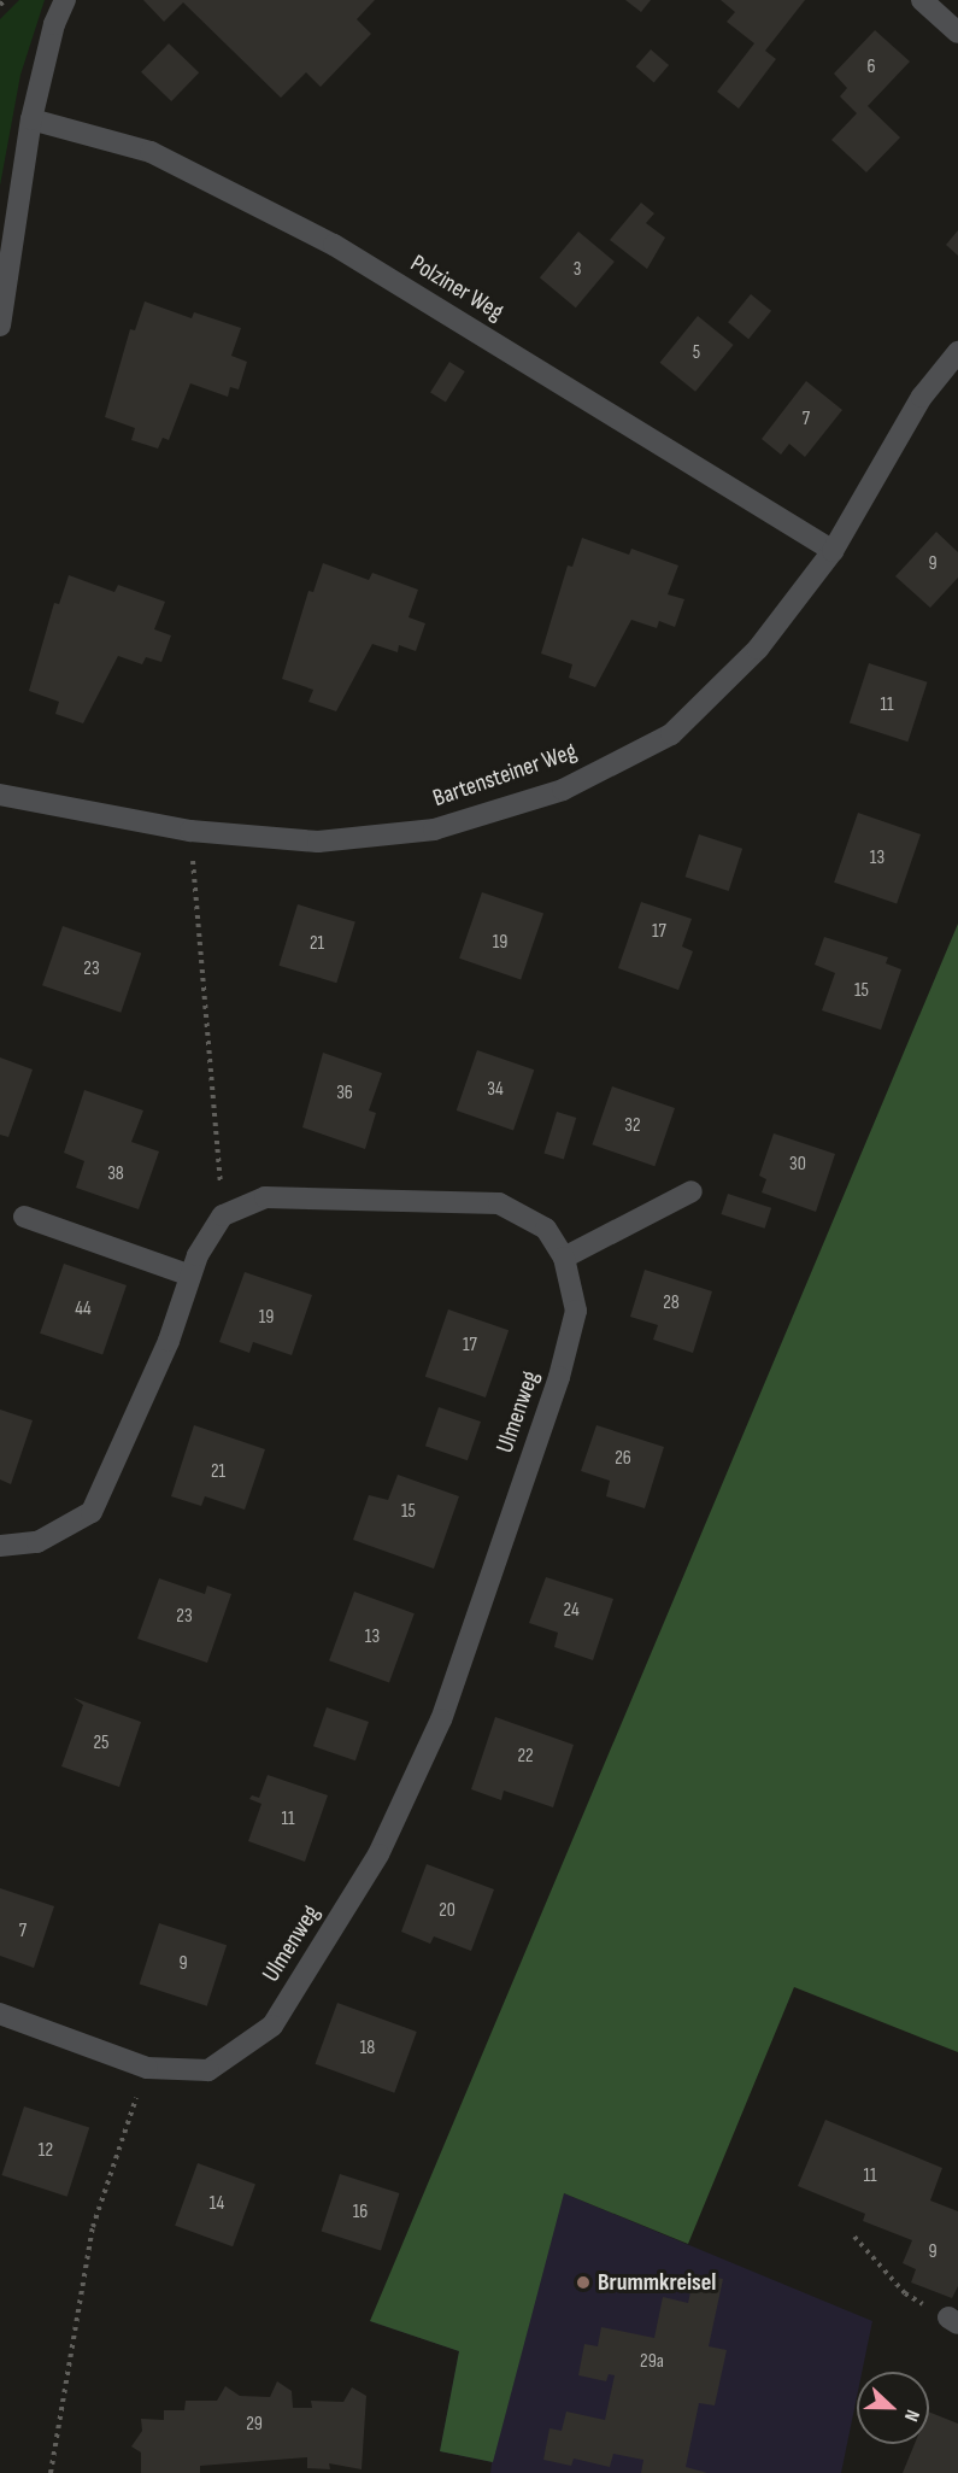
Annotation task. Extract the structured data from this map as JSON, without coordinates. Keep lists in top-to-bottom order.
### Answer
{
  "streets": {
    "street": ["Polziner Weg", "Bartensteiner Weg", "Ulmenweg"]
  },
  "crossings": [
    ["Polziner Weg", "Bartensteiner Weg"]
  ],
  "places": ["Brummkreisel"],
  "house_numbers": [
    "6",
    "3",
    "5",
    "7",
    "9",
    "11",
    "13",
    "17",
    "19",
    "21",
    "23",
    "15",
    "34",
    "36",
    "32",
    "30",
    "38",
    "28",
    "44",
    "19",
    "17",
    "26",
    "21",
    "15",
    "24",
    "23",
    "13",
    "25",
    "22",
    "11",
    "20",
    "7",
    "9",
    "18",
    "12",
    "11",
    "14",
    "16",
    "9",
    "29a",
    "29"
  ],
  "north": "right"
}
